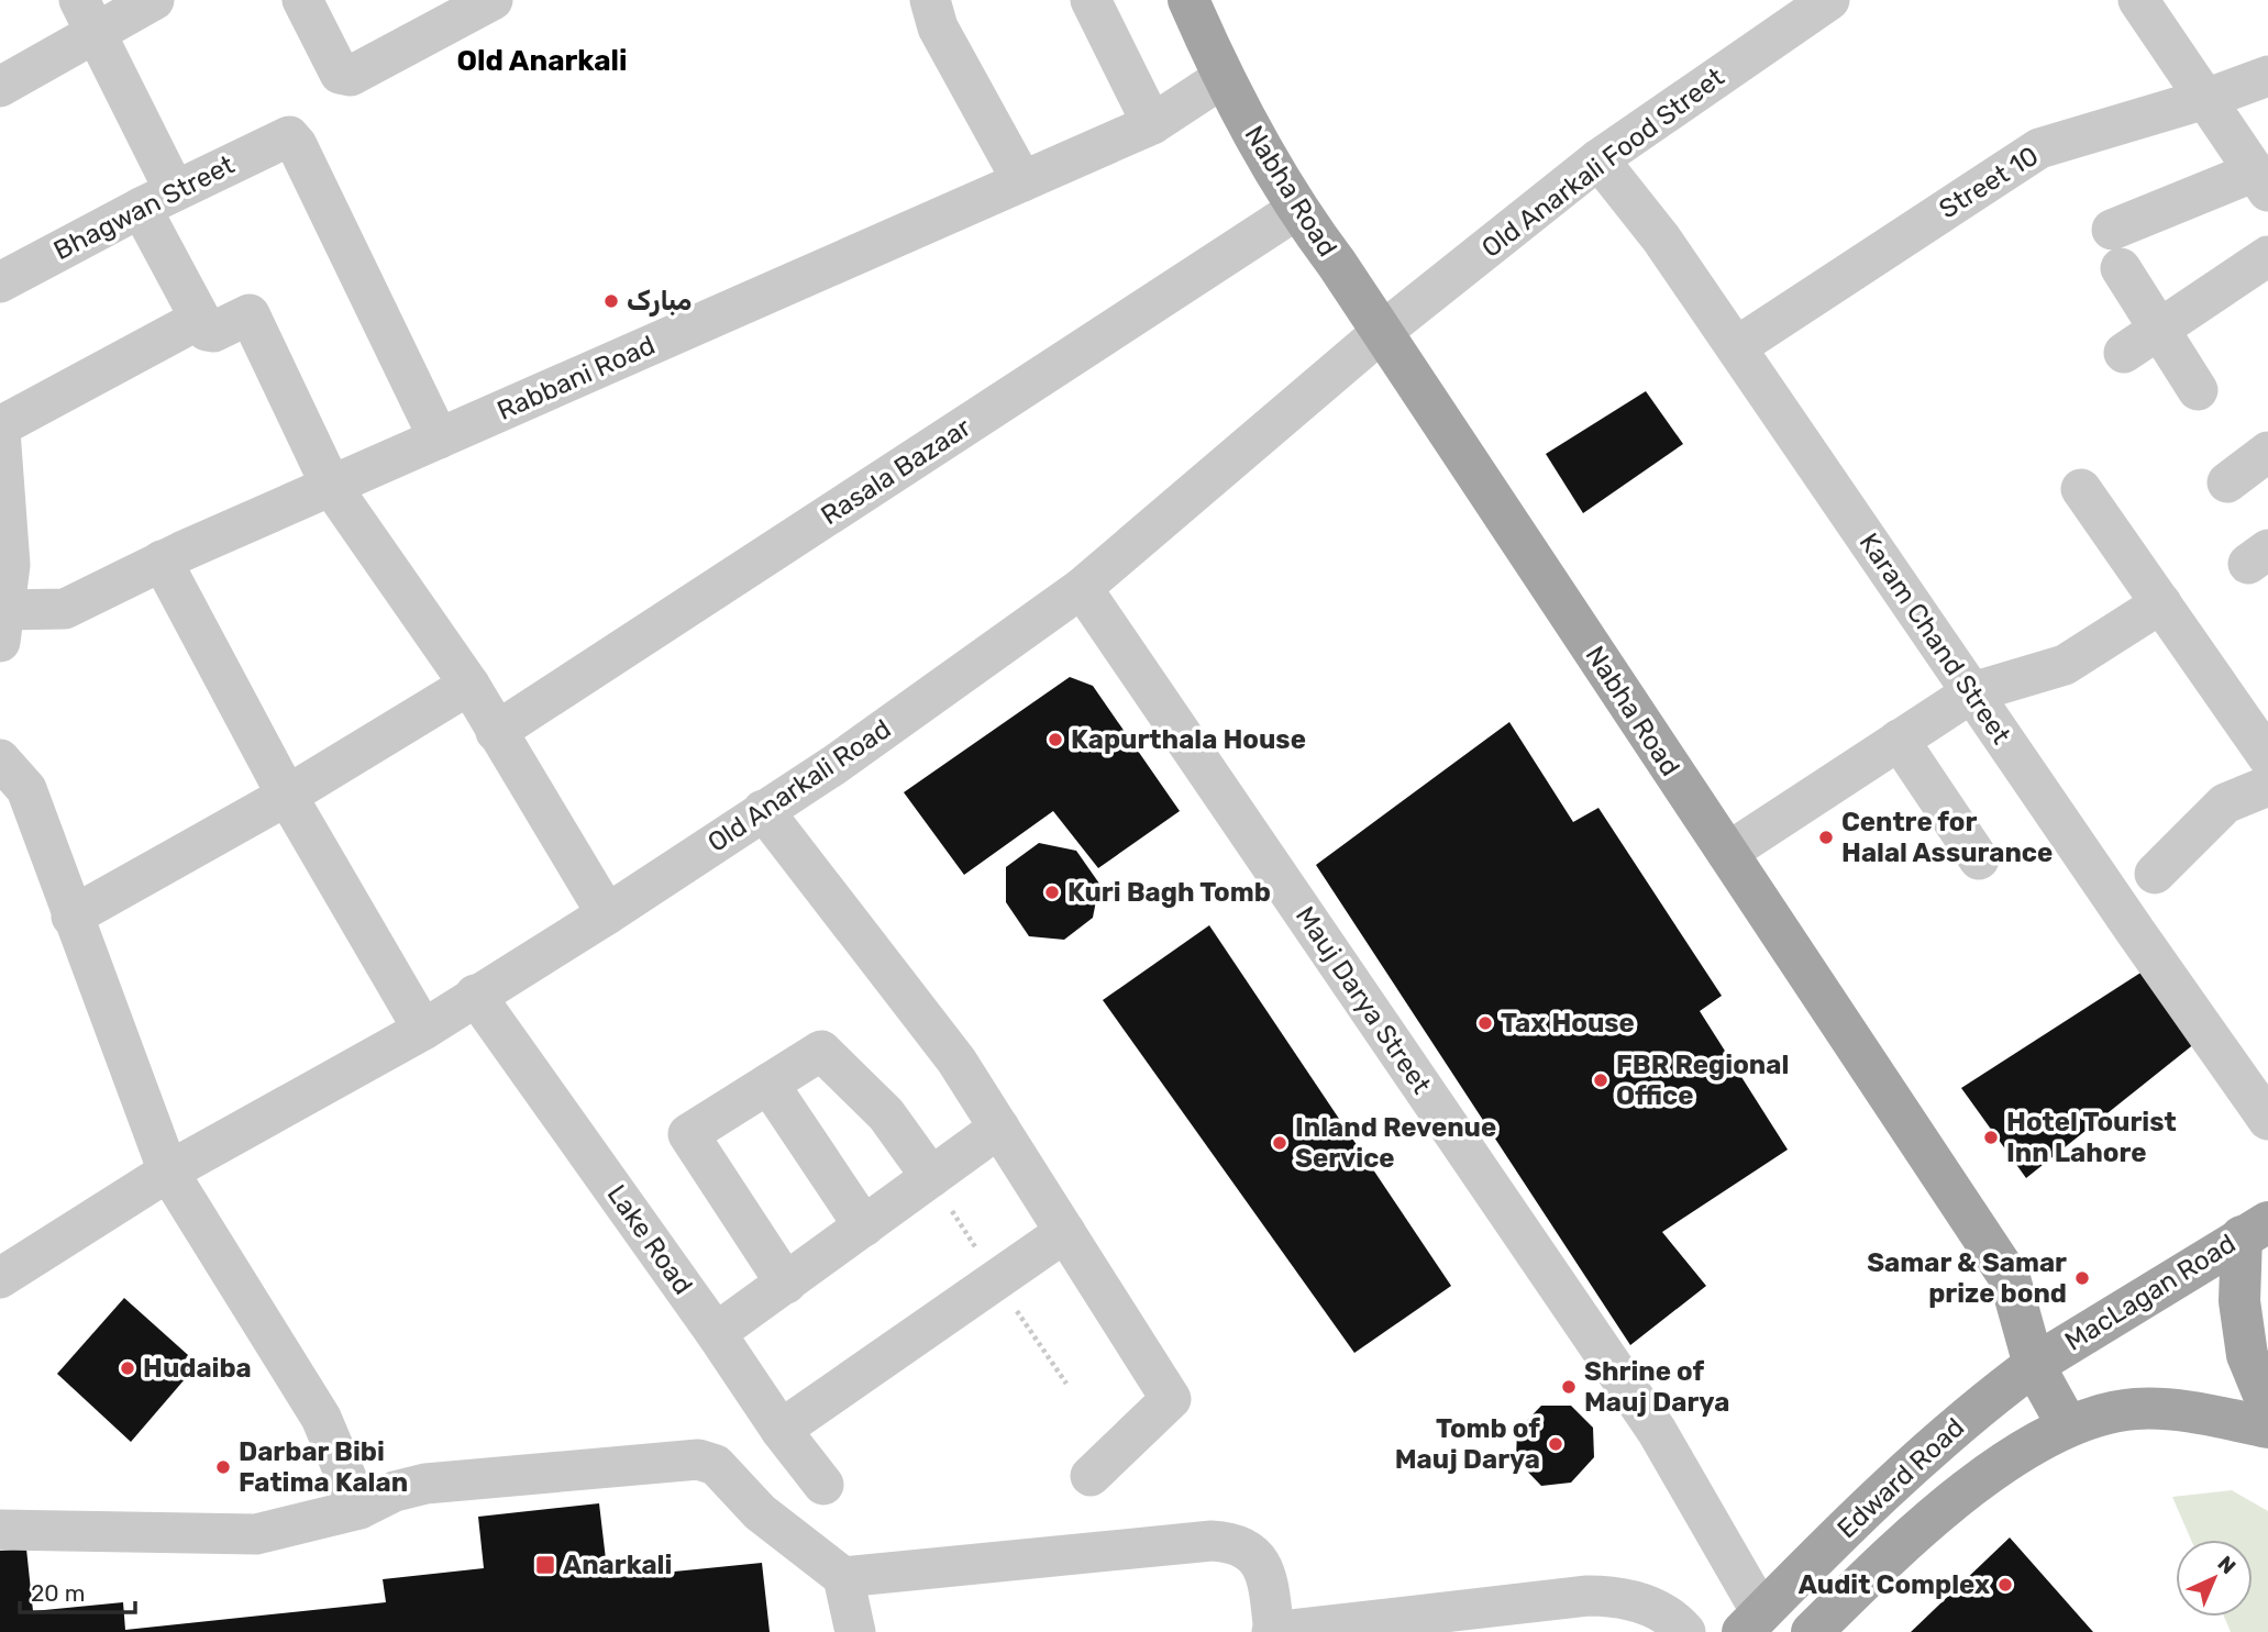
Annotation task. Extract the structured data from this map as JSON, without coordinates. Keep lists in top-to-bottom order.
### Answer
{
  "streets": {
    "main road": ["Nabha Road", "MacLagan Road", "Edward Road"],
    "street": [
      "Old Anarkali Food Street",
      "Street 10",
      "Bhagwan Street",
      "Rabbani Road",
      "Rasala Bazaar",
      "Karam Chand Street",
      "Old Anarkali Road",
      "Mauj Darya Street",
      "Lake Road"
    ]
  },
  "crossings": [
    ["Old Anarkali Food Street", "Nabha Road"],
    ["Old Anarkali Food Street", "Karam Chand Street"],
    ["Old Anarkali Food Street", "Old Anarkali Road"],
    ["Street 10", "Karam Chand Street"],
    ["Nabha Road", "Rabbani Road"],
    ["Nabha Road", "Rasala Bazaar"],
    ["Nabha Road", "Old Anarkali Road"],
    ["Nabha Road", "MacLagan Road"],
    ["Nabha Road", "Edward Road"],
    ["Bhagwan Street", "Rabbani Road"],
    ["Old Anarkali Road", "Mauj Darya Street"],
    ["Old Anarkali Road", "Lake Road"],
    ["Mauj Darya Street", "Edward Road"],
    ["MacLagan Road", "Edward Road"]
  ],
  "districts": ["Old Anarkali"],
  "places": {
    "other": [
      "مبارک",
      "Kapurthala House",
      "Centre for Halal Assurance",
      "Kuri Bagh Tomb",
      "Tax House",
      "FBR Regional Office",
      "Hotel Tourist Inn Lahore",
      "Inland Revenue Service",
      "Samar & Samar prize bond",
      "Hudaiba",
      "Shrine of Mauj Darya",
      "Tomb of Mauj Darya",
      "Darbar Bibi Fatima Kalan",
      "Audit Complex"
    ],
    "transit": ["Anarkali"]
  },
  "scale_bar": "20 m",
  "north": "top right"
}
